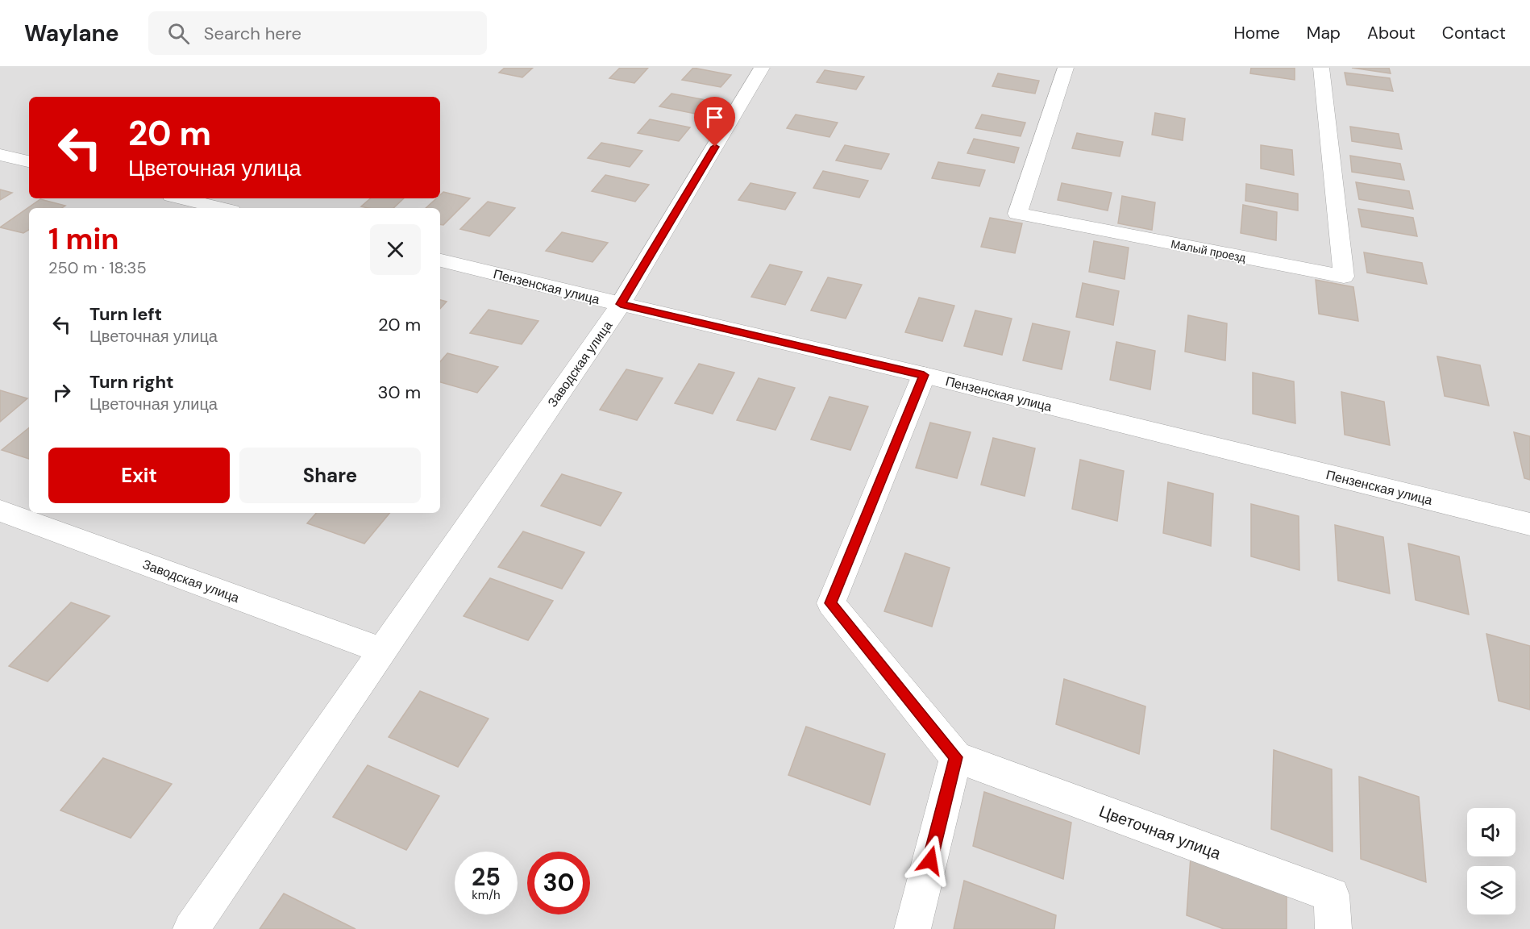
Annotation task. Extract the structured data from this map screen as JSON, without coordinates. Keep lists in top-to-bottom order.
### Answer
{
  "streets": {
    "street": [
      "Малый проезд",
      "Пензенская улица",
      "Заводская улица",
      "Цветочная улица"
    ]
  },
  "crossings": [
    ["Пензенская улица", "Заводская улица"]
  ],
  "page": {
    "header": "Waylane",
    "search": "Search here",
    "nav": [
      "Home",
      "Map",
      "About",
      "Contact"
    ],
    "turn": ["20 m", "Цветочная улица"],
    "heading": ["1 min", "250 m · 18:35"],
    "list": [
      {
        "name": "Turn left",
        "note": "Цветочная улица",
        "value": "20 m"
      },
      {
        "name": "Turn right",
        "note": "Цветочная улица",
        "value": "30 m"
      }
    ],
    "buttons": ["Exit", "Share"],
    "speed": "25 km/h",
    "limit": "30"
  }
}
